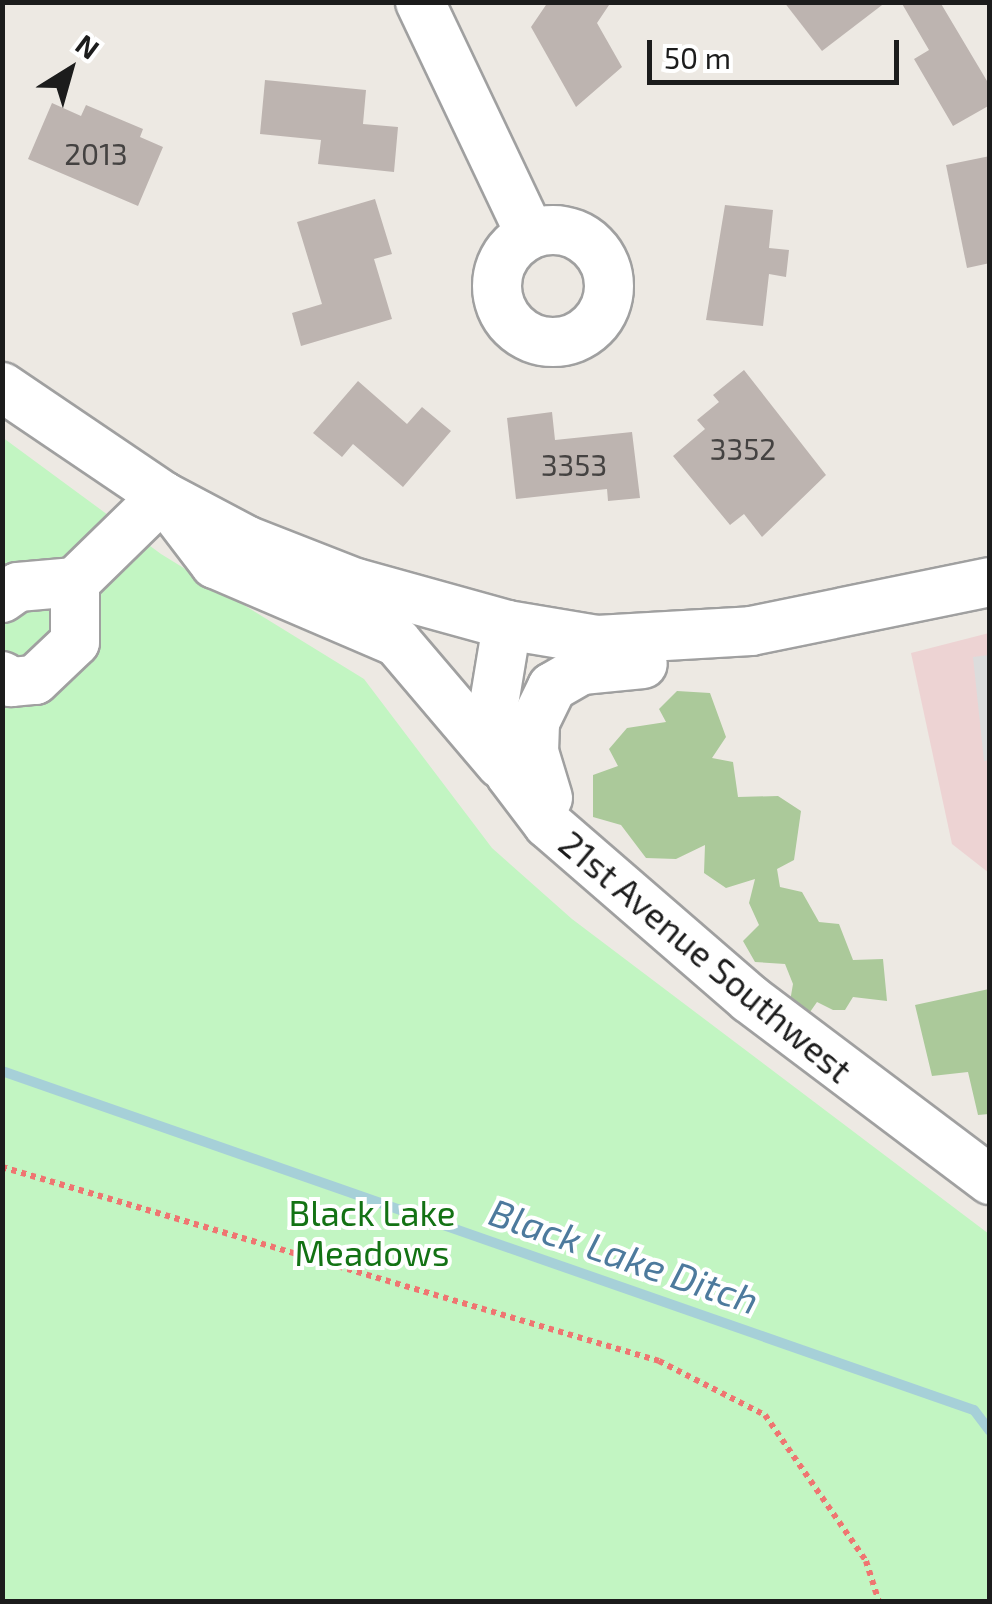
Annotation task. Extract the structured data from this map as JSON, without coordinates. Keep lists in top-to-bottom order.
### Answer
{
  "streets": {
    "street": ["21st Avenue Southwest"]
  },
  "water": ["Black Lake Ditch"],
  "parks": ["Black Lake Meadows"],
  "house_numbers": ["2013", "3352", "3353"],
  "scale_bar": "50 m",
  "north": "top right"
}
